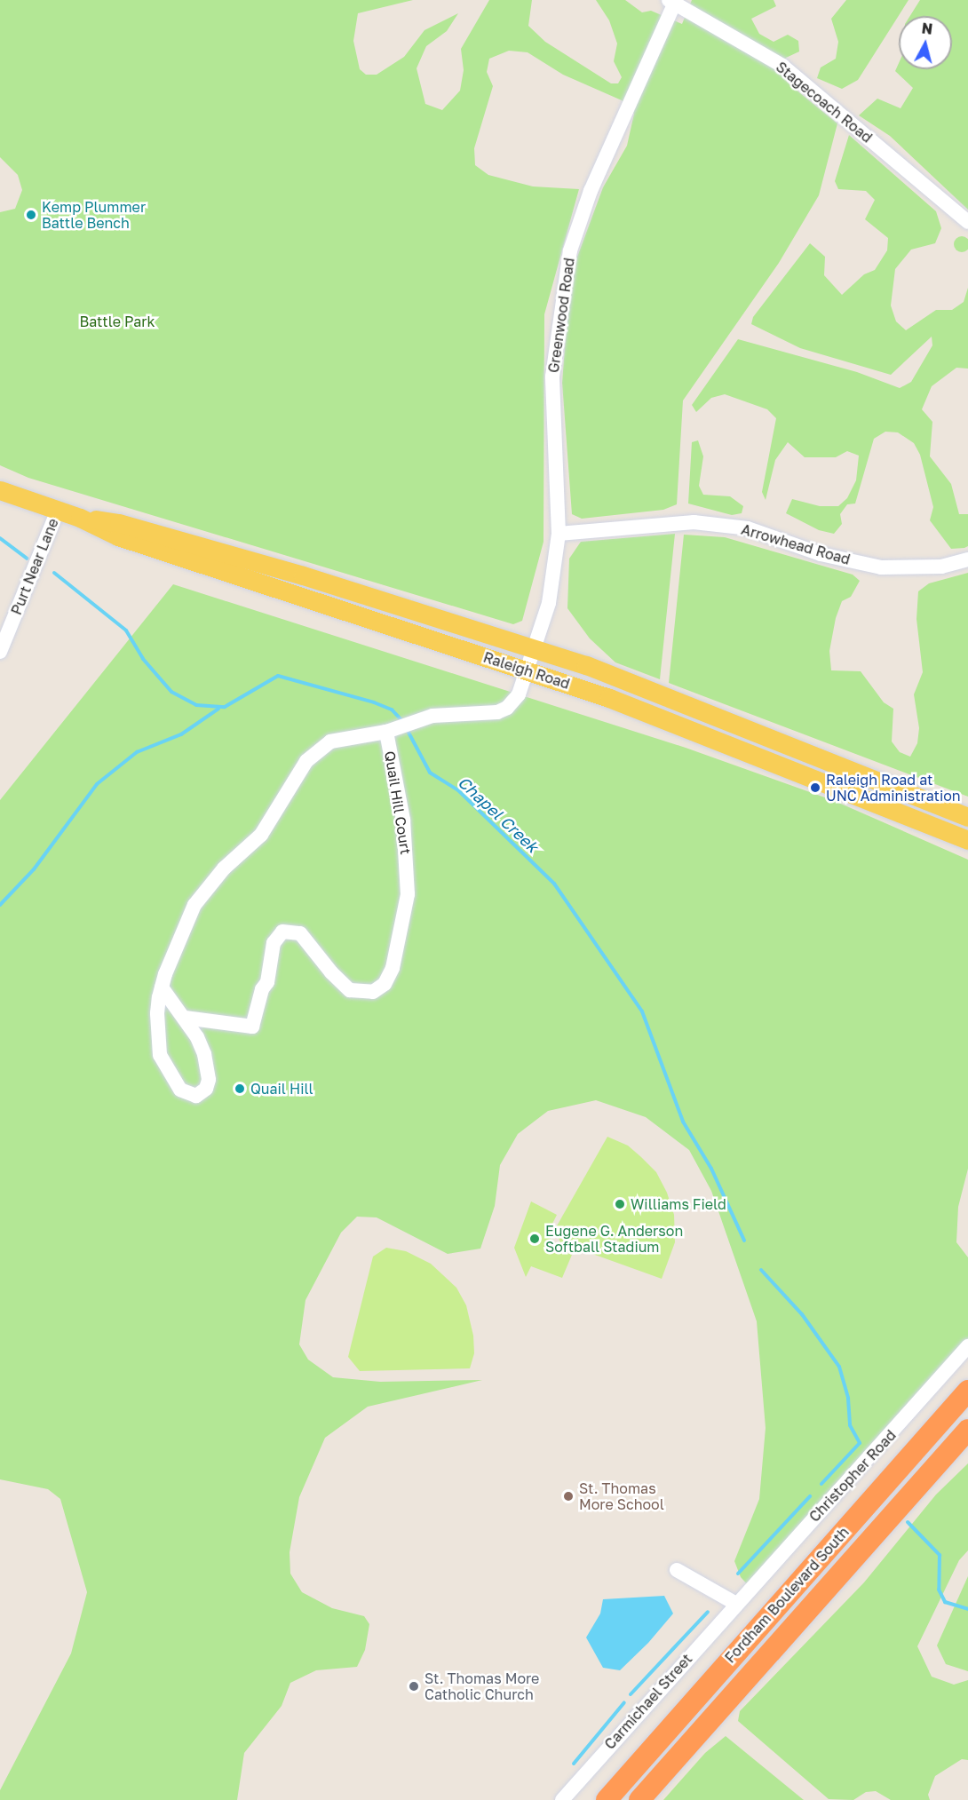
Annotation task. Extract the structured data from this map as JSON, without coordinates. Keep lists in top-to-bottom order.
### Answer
{
  "streets": {
    "highway": ["Fordham Boulevard South"],
    "main road": ["Raleigh Road"],
    "street": [
      "Stagecoach Road",
      "Greenwood Road",
      "Arrowhead Road",
      "Purt Near Lane",
      "Quail Hill Court",
      "Christopher Road",
      "Carmichael Street"
    ]
  },
  "crossings": [
    ["Stagecoach Road", "Greenwood Road"],
    ["Greenwood Road", "Arrowhead Road"],
    ["Greenwood Road", "Raleigh Road"],
    ["Greenwood Road", "Quail Hill Court"],
    ["Purt Near Lane", "Raleigh Road"],
    ["Raleigh Road", "Quail Hill Court"],
    ["Christopher Road", "Carmichael Street"]
  ],
  "water": ["Chapel Creek"],
  "parks": ["Battle Park"],
  "places": [
    "Kemp Plummer Battle Bench",
    "Raleigh Road at UNC Administration",
    "Quail Hill",
    "Williams Field",
    "Eugene G. Anderson Softball Stadium",
    "St. Thomas More School",
    "St. Thomas More Catholic Church"
  ],
  "north": "top"
}
